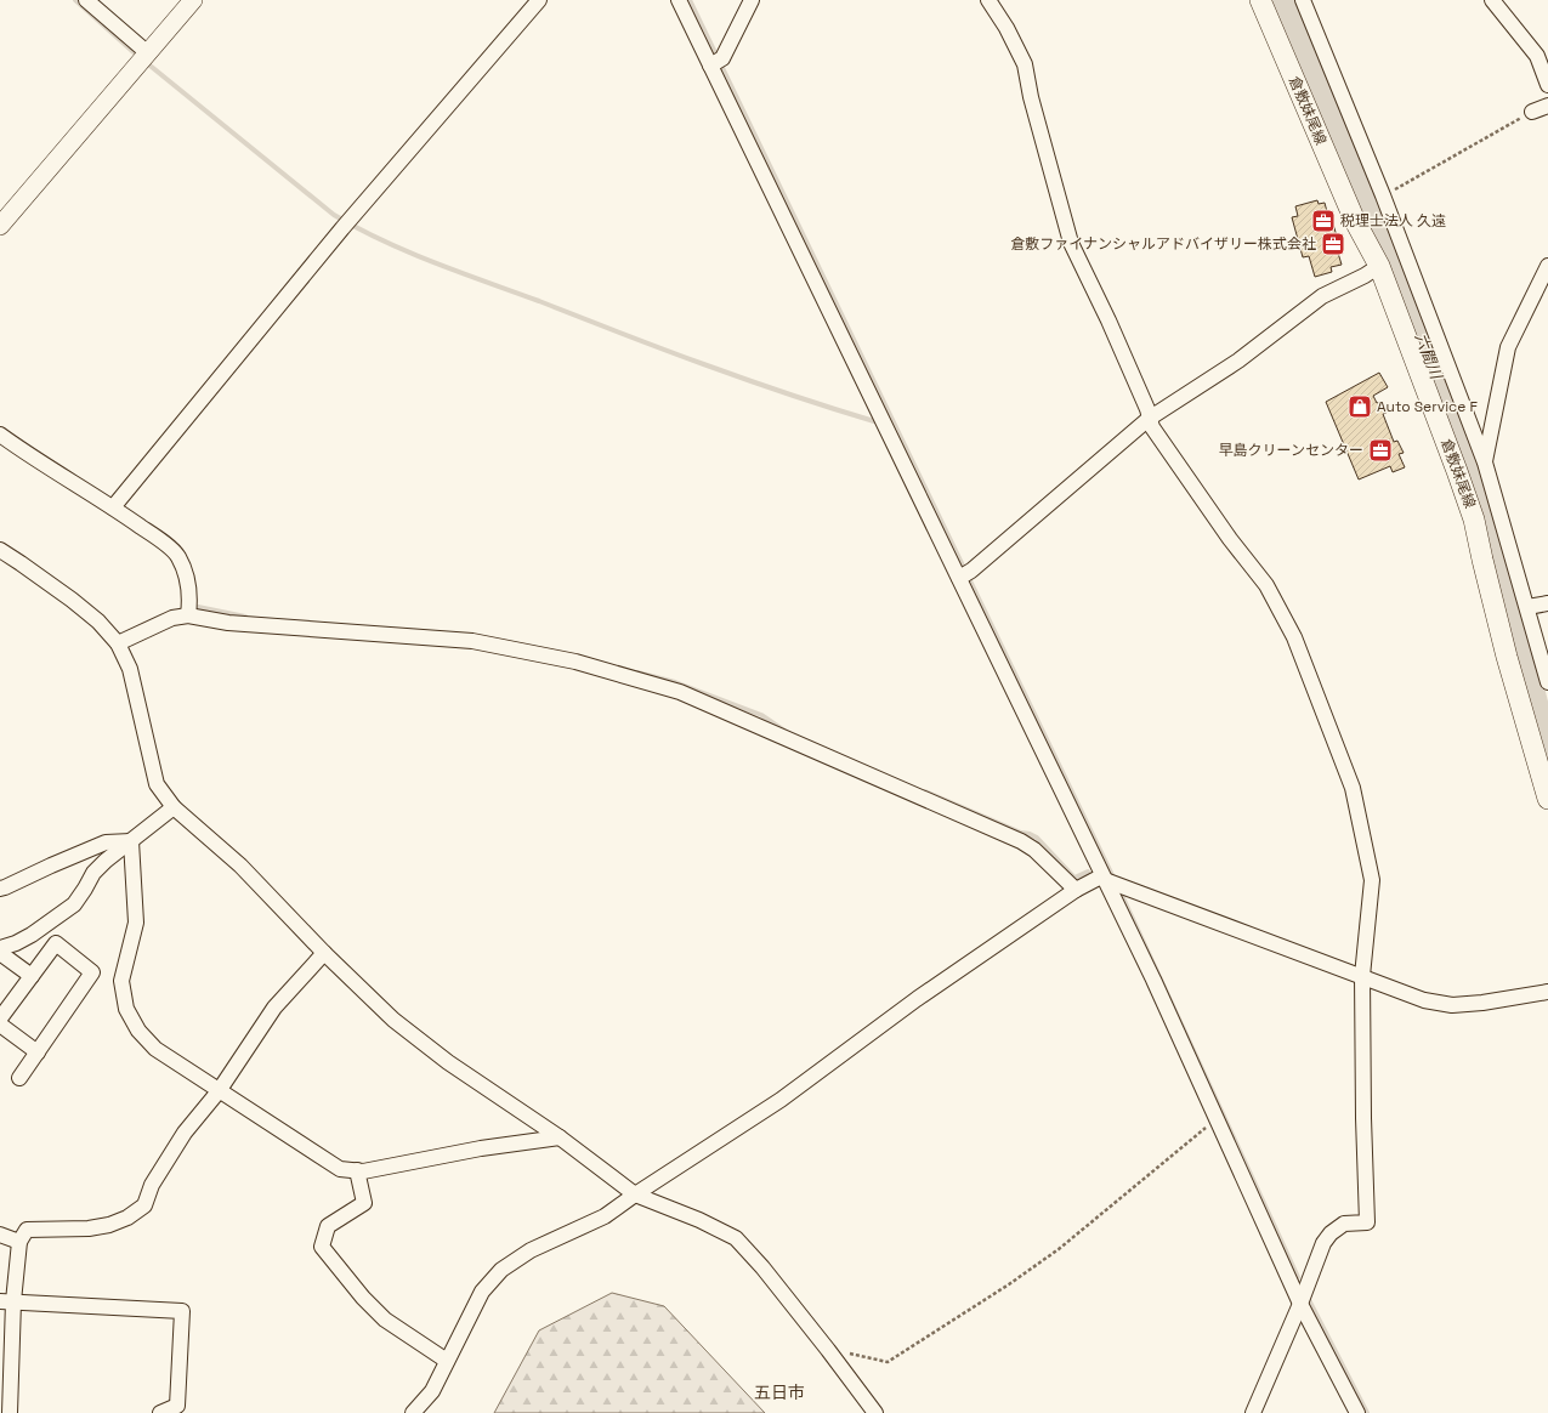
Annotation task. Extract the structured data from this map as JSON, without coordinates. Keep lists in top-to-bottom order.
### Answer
{
  "streets": {
    "main road": ["倉敷妹尾線"]
  },
  "districts": ["五日市"],
  "water": ["六間川"],
  "places": {
    "office": ["税理士法人 久遠", "倉敷ファイナンシャルアドバイザリー株式会社", "早島クリーンセンター"],
    "shop": ["Auto Service F"]
  }
}
